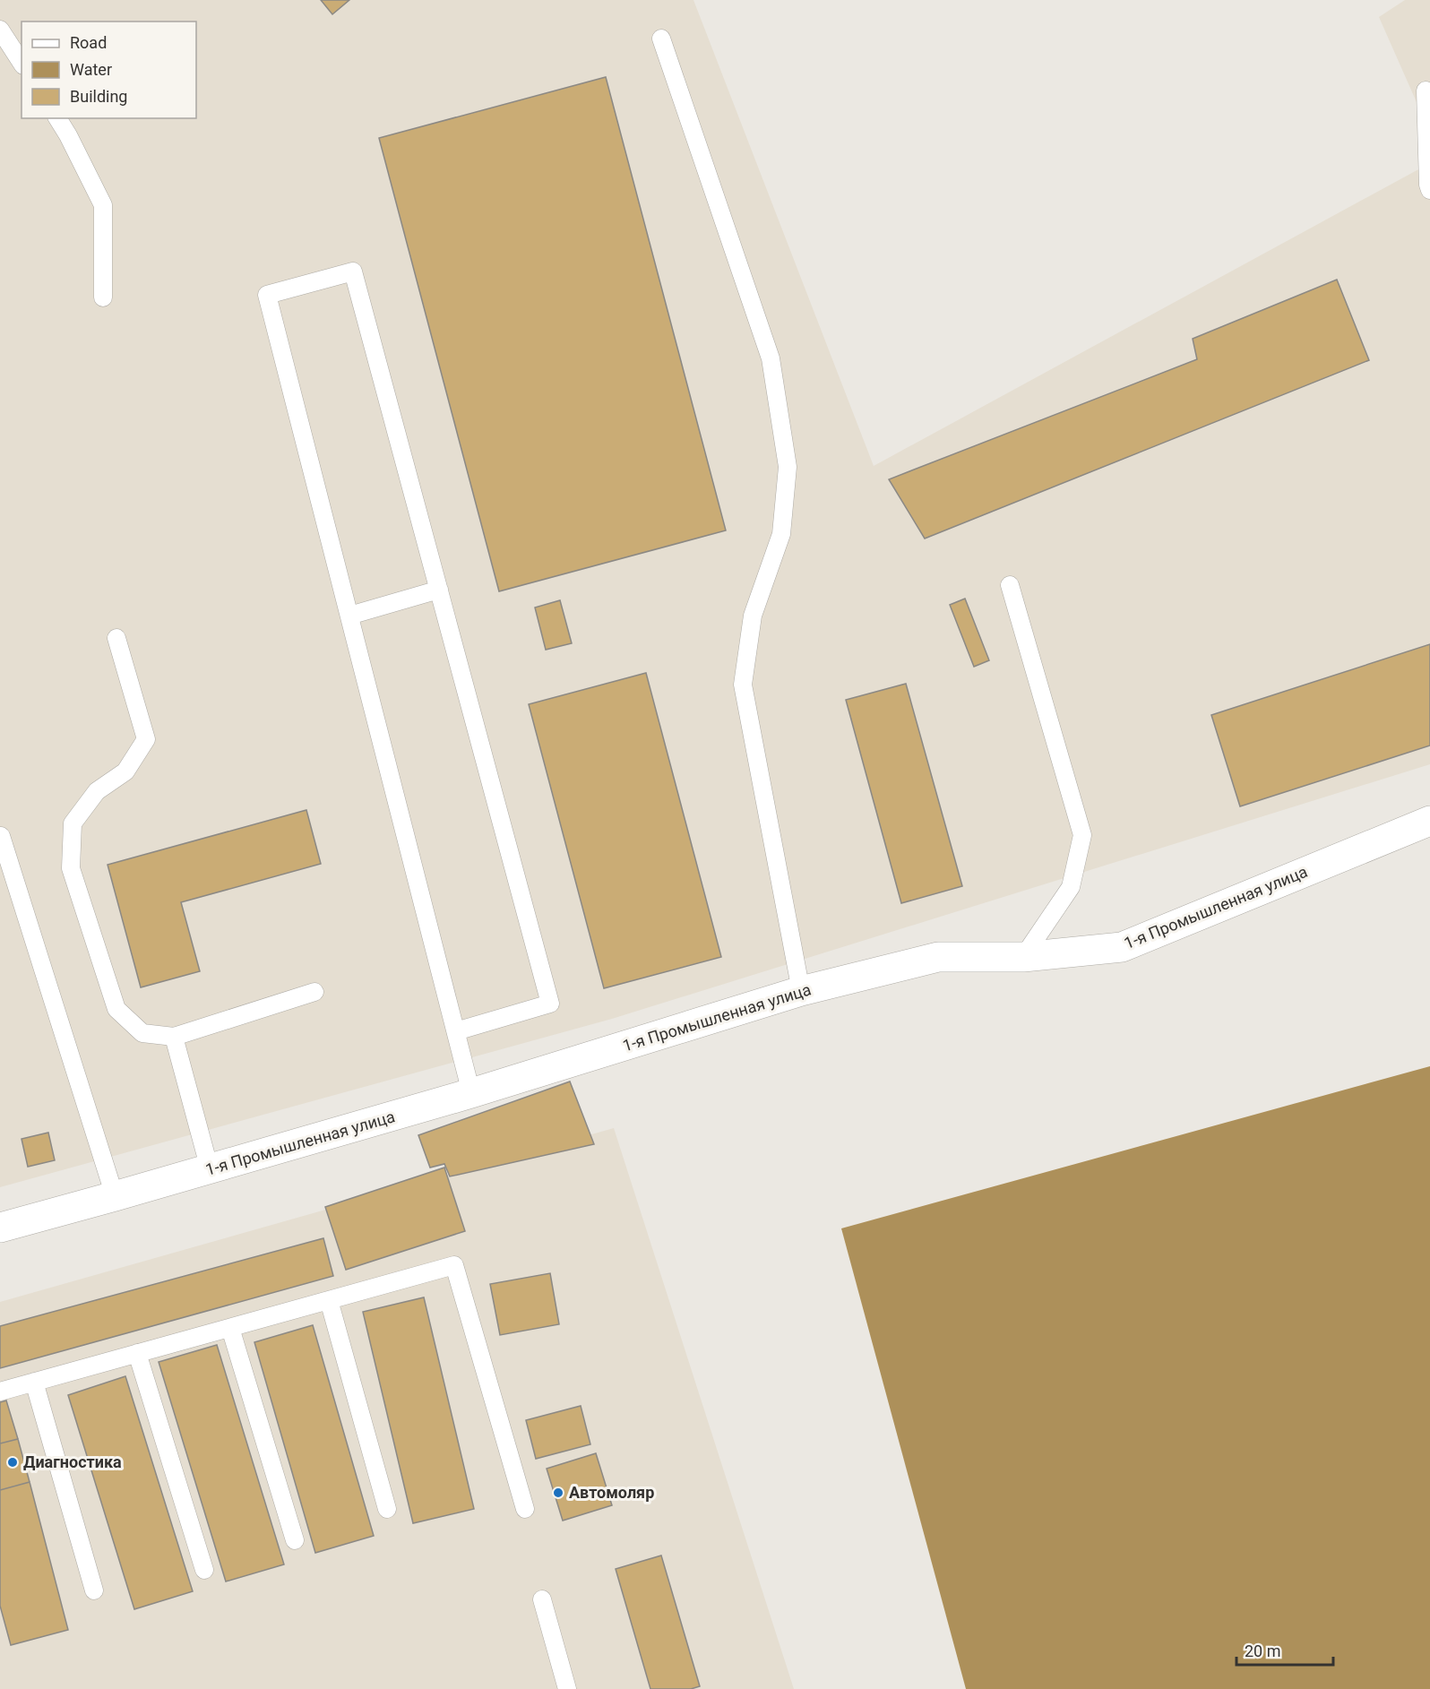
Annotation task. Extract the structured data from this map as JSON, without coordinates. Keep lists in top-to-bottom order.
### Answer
{
  "streets": {
    "street": ["1-я Промышленная улица"]
  },
  "places": ["Диагностика", "Автомоляр"],
  "legend": ["Road", "Water", "Building"],
  "scale_bar": "20 m"
}
